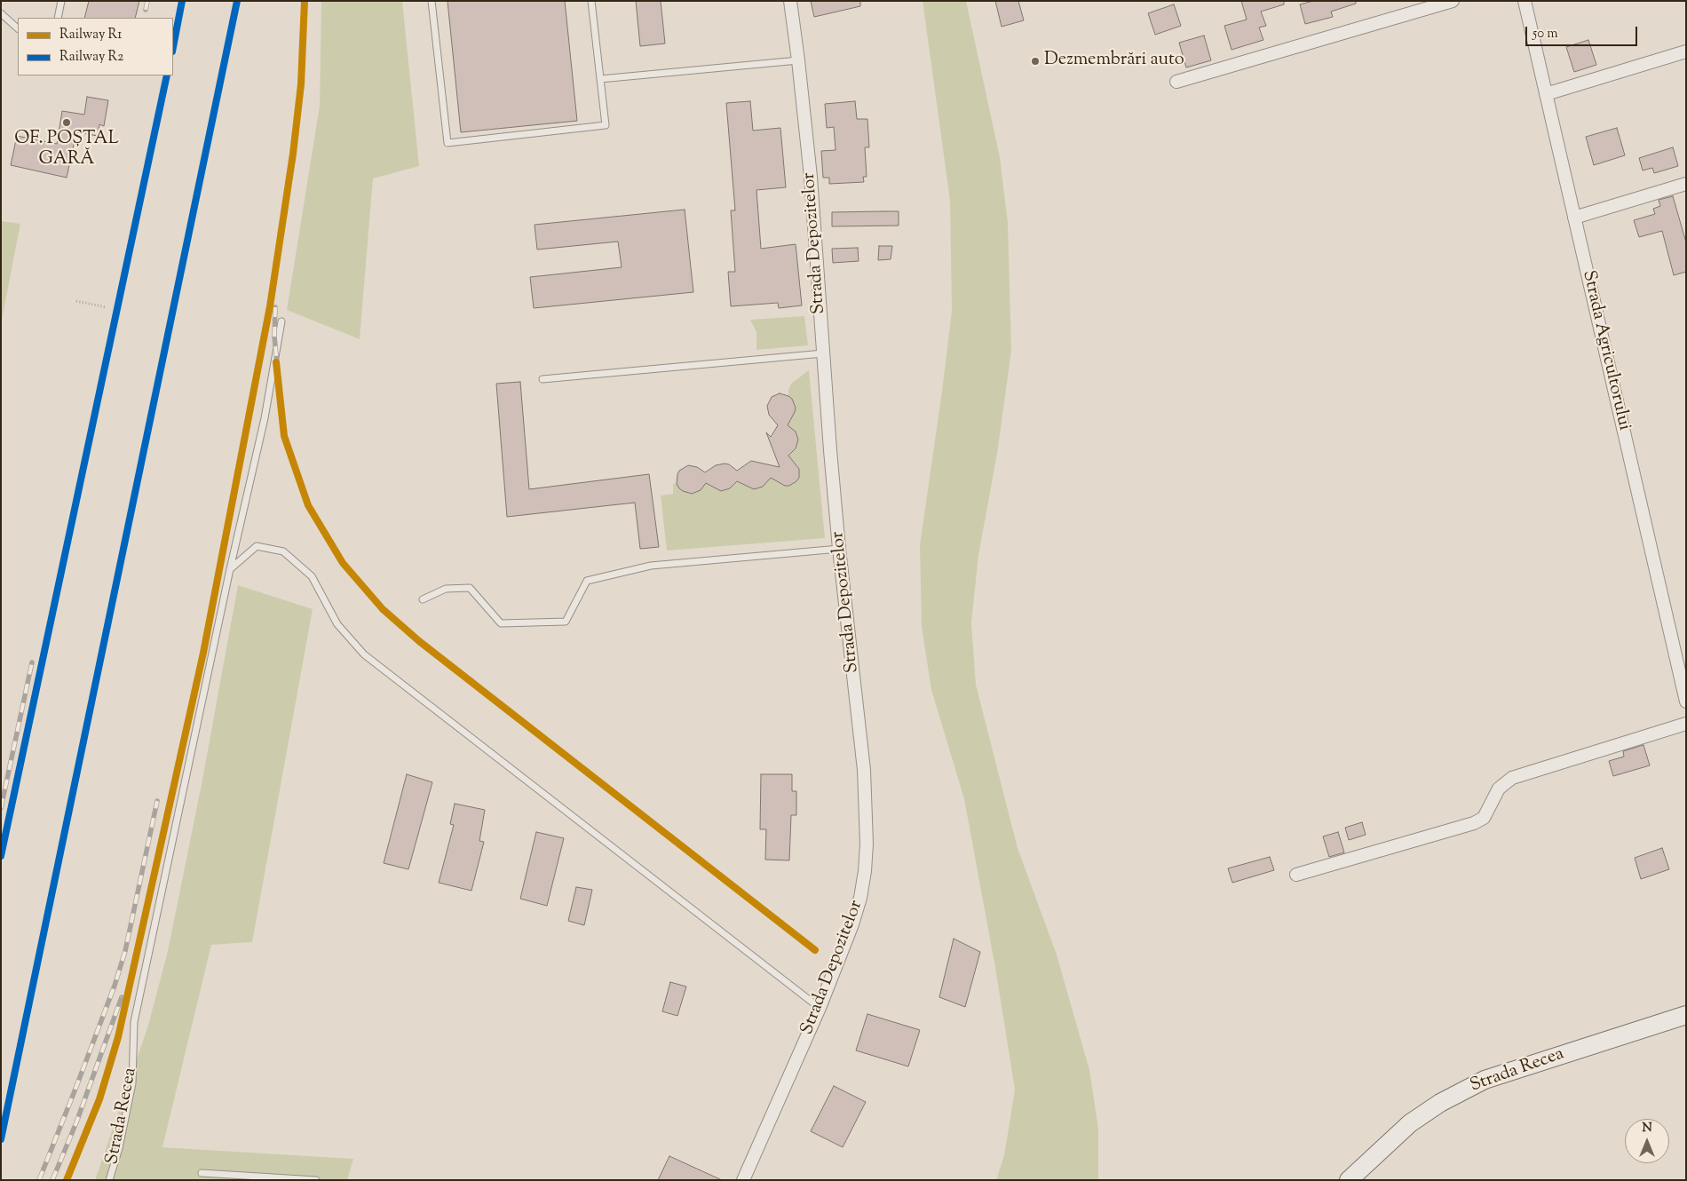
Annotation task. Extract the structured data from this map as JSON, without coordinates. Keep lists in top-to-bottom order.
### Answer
{
  "streets": {
    "main road": ["Strada Recea"],
    "street": ["Strada Depozitelor", "Strada Agricultorului"]
  },
  "places": ["Dezmembrări auto", "OF. POȘTAL GARĂ"],
  "lines": ["rail line R1", "rail line R2"],
  "legend": ["Railway R1", "Railway R2"],
  "scale_bar": "50 m",
  "north": "top"
}
